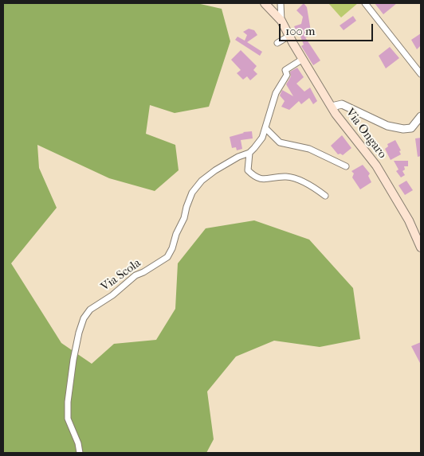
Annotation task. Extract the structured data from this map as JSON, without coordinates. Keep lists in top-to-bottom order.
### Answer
{
  "streets": {
    "main road": ["Via Ongaro"],
    "street": ["Via Scola"]
  },
  "crossings": [
    ["Via Ongaro", "Via Scola"]
  ],
  "scale_bar": "100 m"
}
